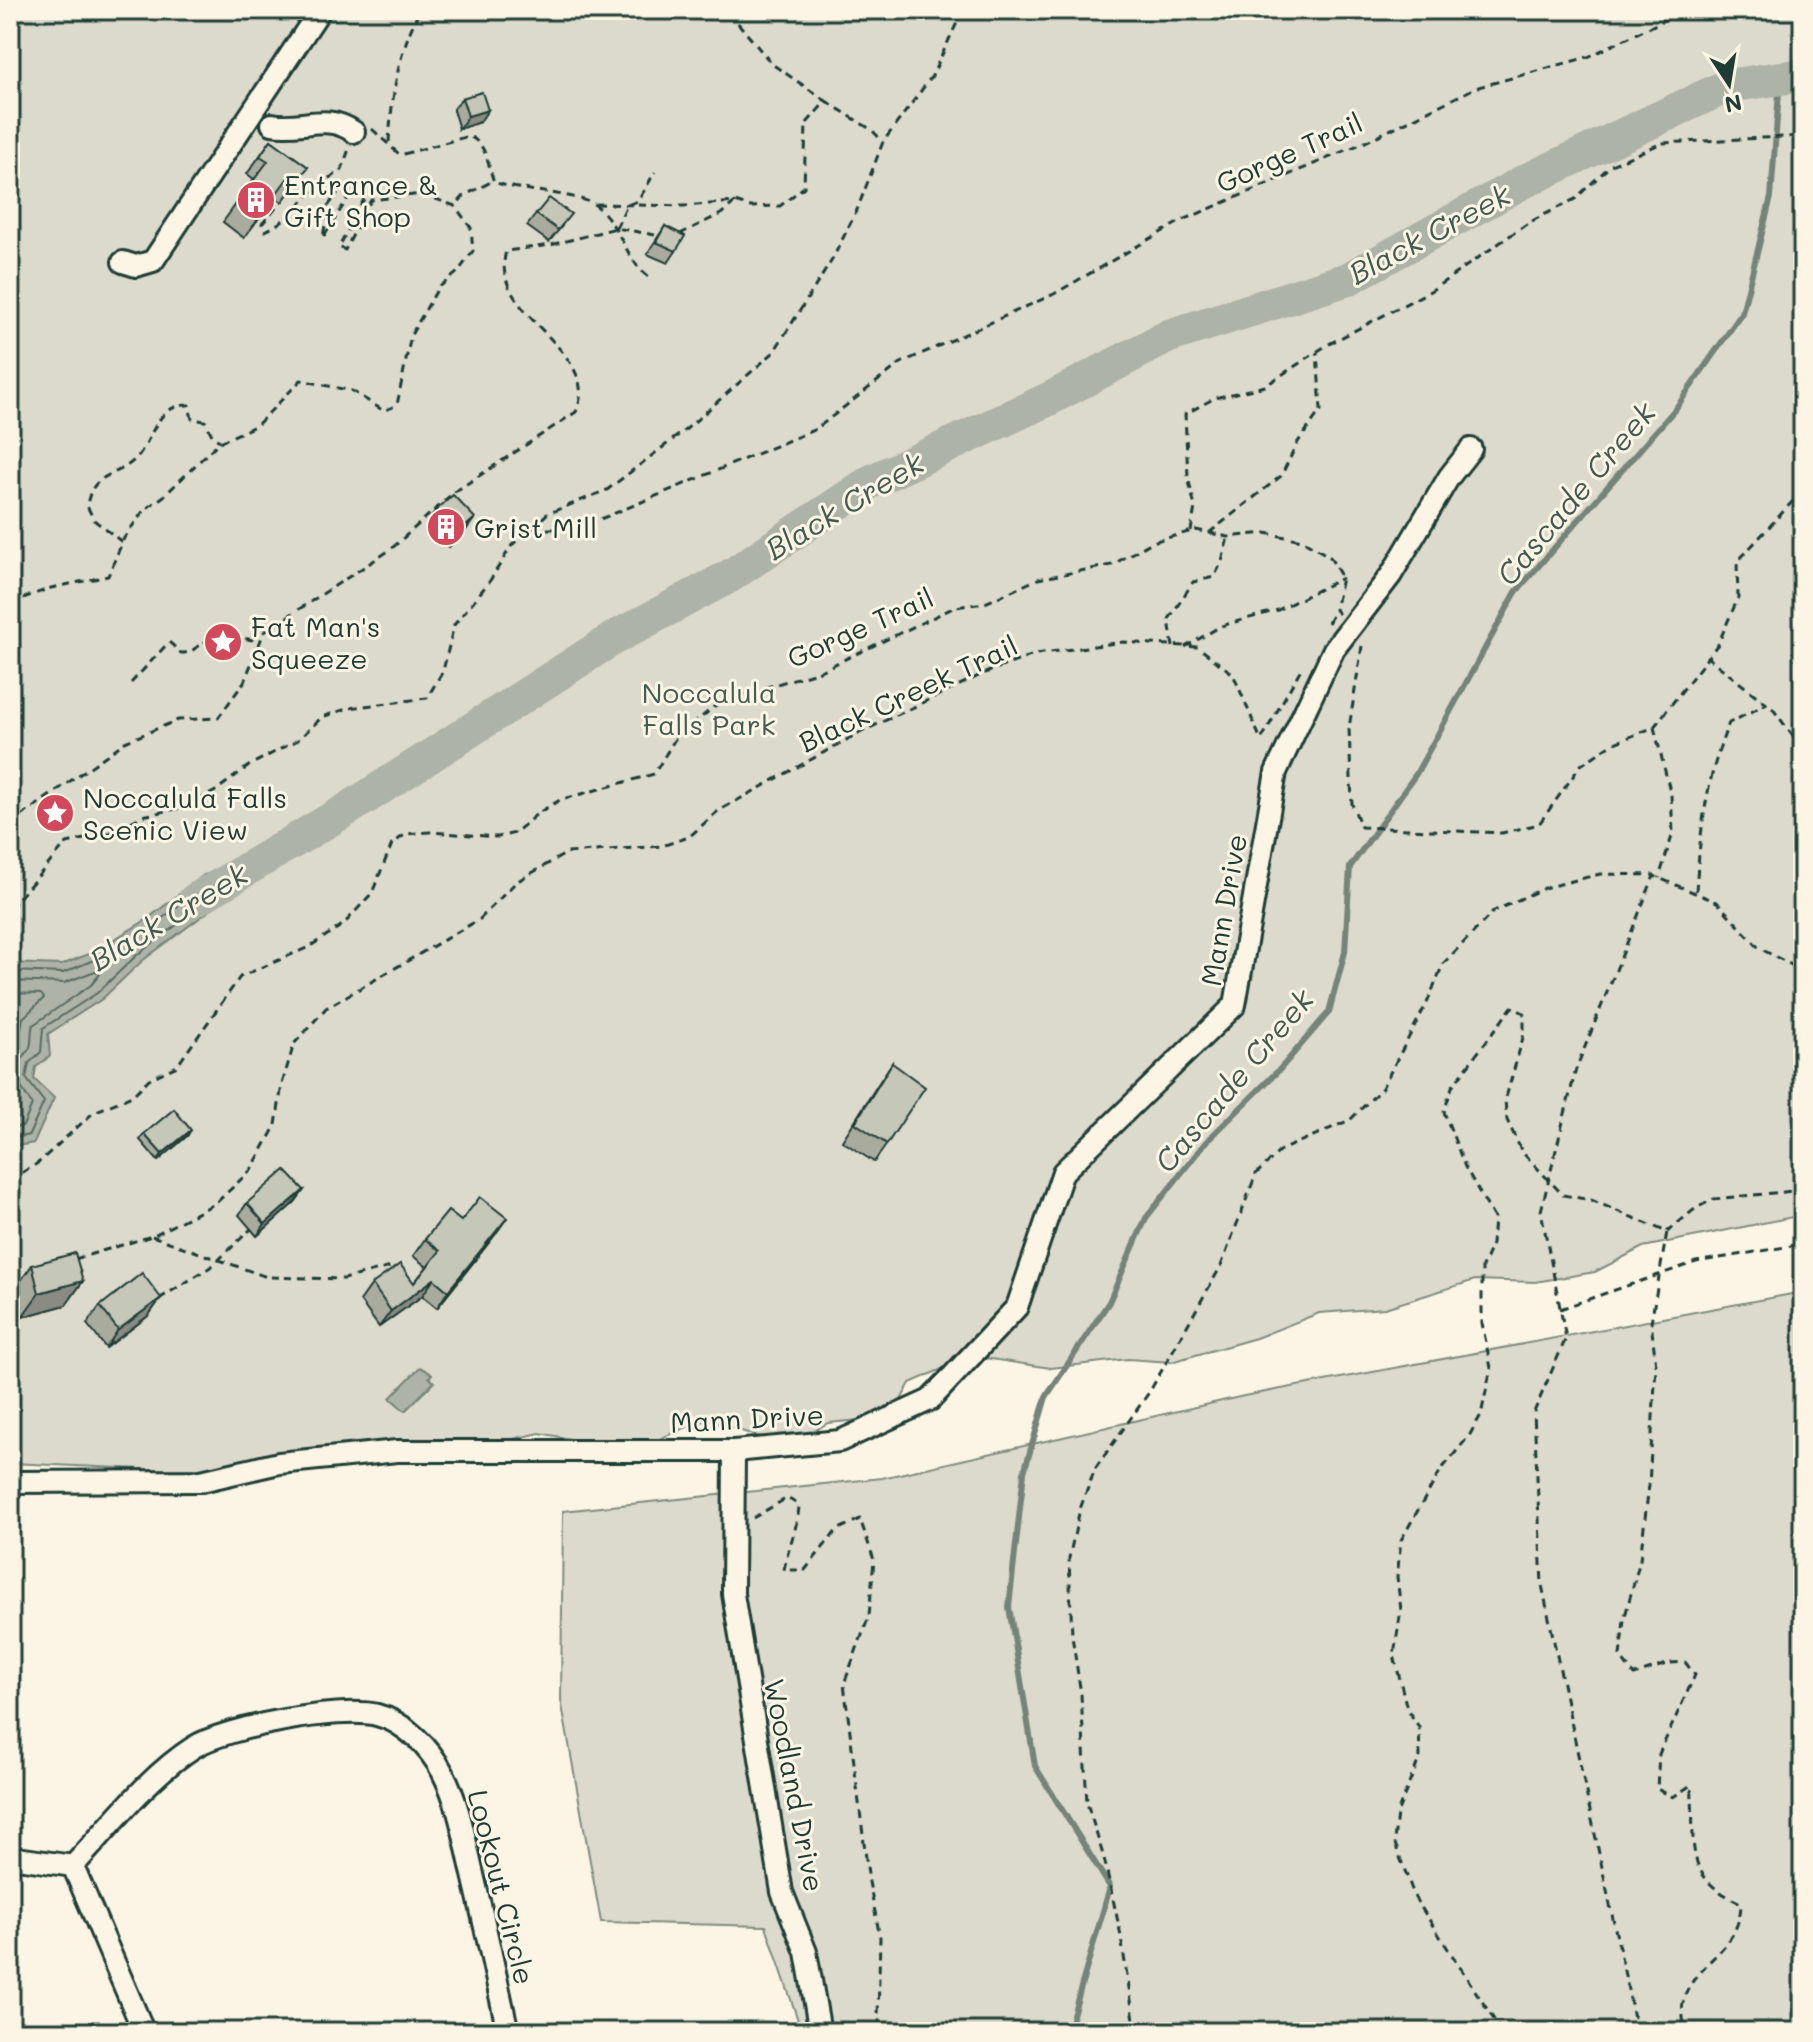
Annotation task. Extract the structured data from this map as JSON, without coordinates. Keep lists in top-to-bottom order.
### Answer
{
  "streets": {
    "street": ["Mann Drive", "Woodland Drive", "Lookout Circle"],
    "path": ["Gorge Trail", "Black Creek Trail"]
  },
  "crossings": [
    ["Mann Drive", "Woodland Drive"]
  ],
  "water": ["Black Creek", "Cascade Creek"],
  "parks": ["Noccalula Falls Park"],
  "places": {
    "building": ["Entrance & Gift Shop", "Grist Mill"],
    "place": ["Fat Man's Squeeze", "Noccalula Falls Scenic View"]
  },
  "north": "bottom"
}
